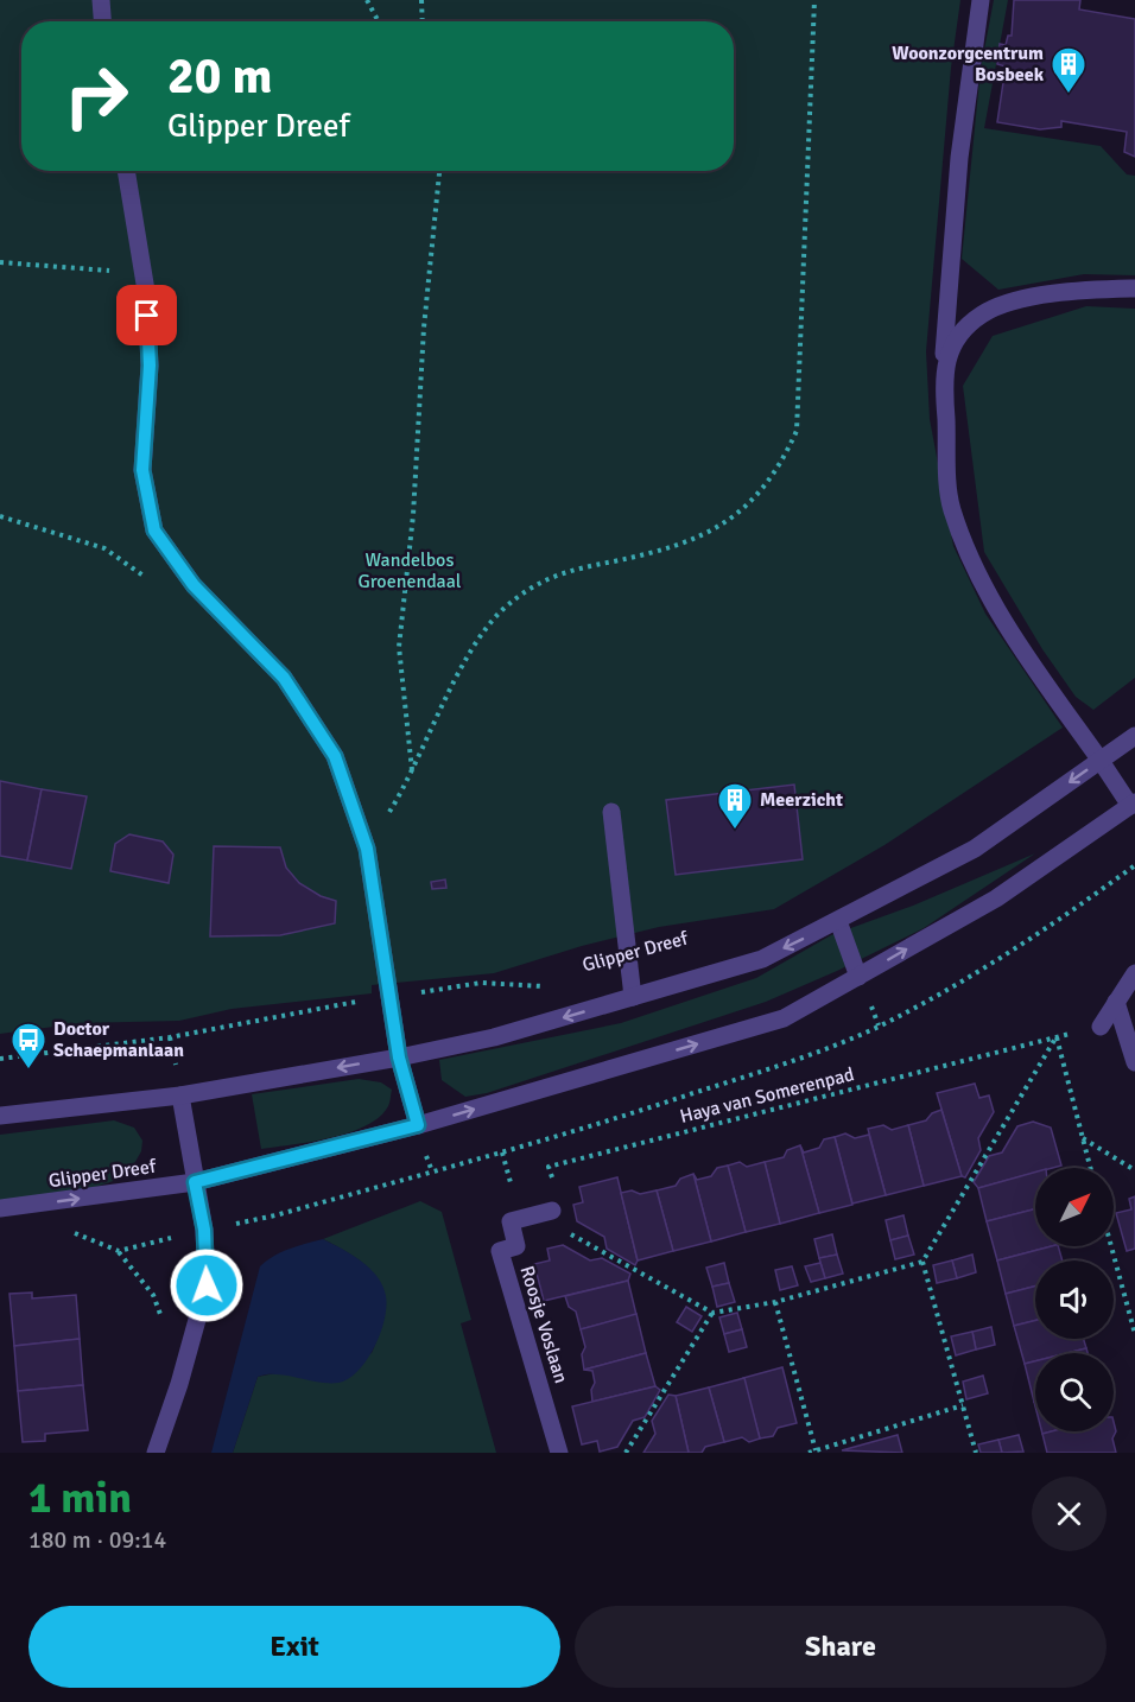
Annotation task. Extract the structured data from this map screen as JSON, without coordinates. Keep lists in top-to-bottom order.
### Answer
{
  "streets": {
    "street": ["Glipper Dreef", "Roosje Voslaan"],
    "path": ["Haya van Somerenpad"]
  },
  "parks": ["Wandelbos Groenendaal"],
  "places": {
    "building": ["Woonzorgcentrum Bosbeek", "Meerzicht"],
    "bus stop": ["Doctor Schaepmanlaan"]
  },
  "north": "top right",
  "page": {
    "turn": ["20 m", "Glipper Dreef"],
    "heading": ["1 min", "180 m · 09:14"],
    "buttons": ["Exit", "Share"]
  }
}
